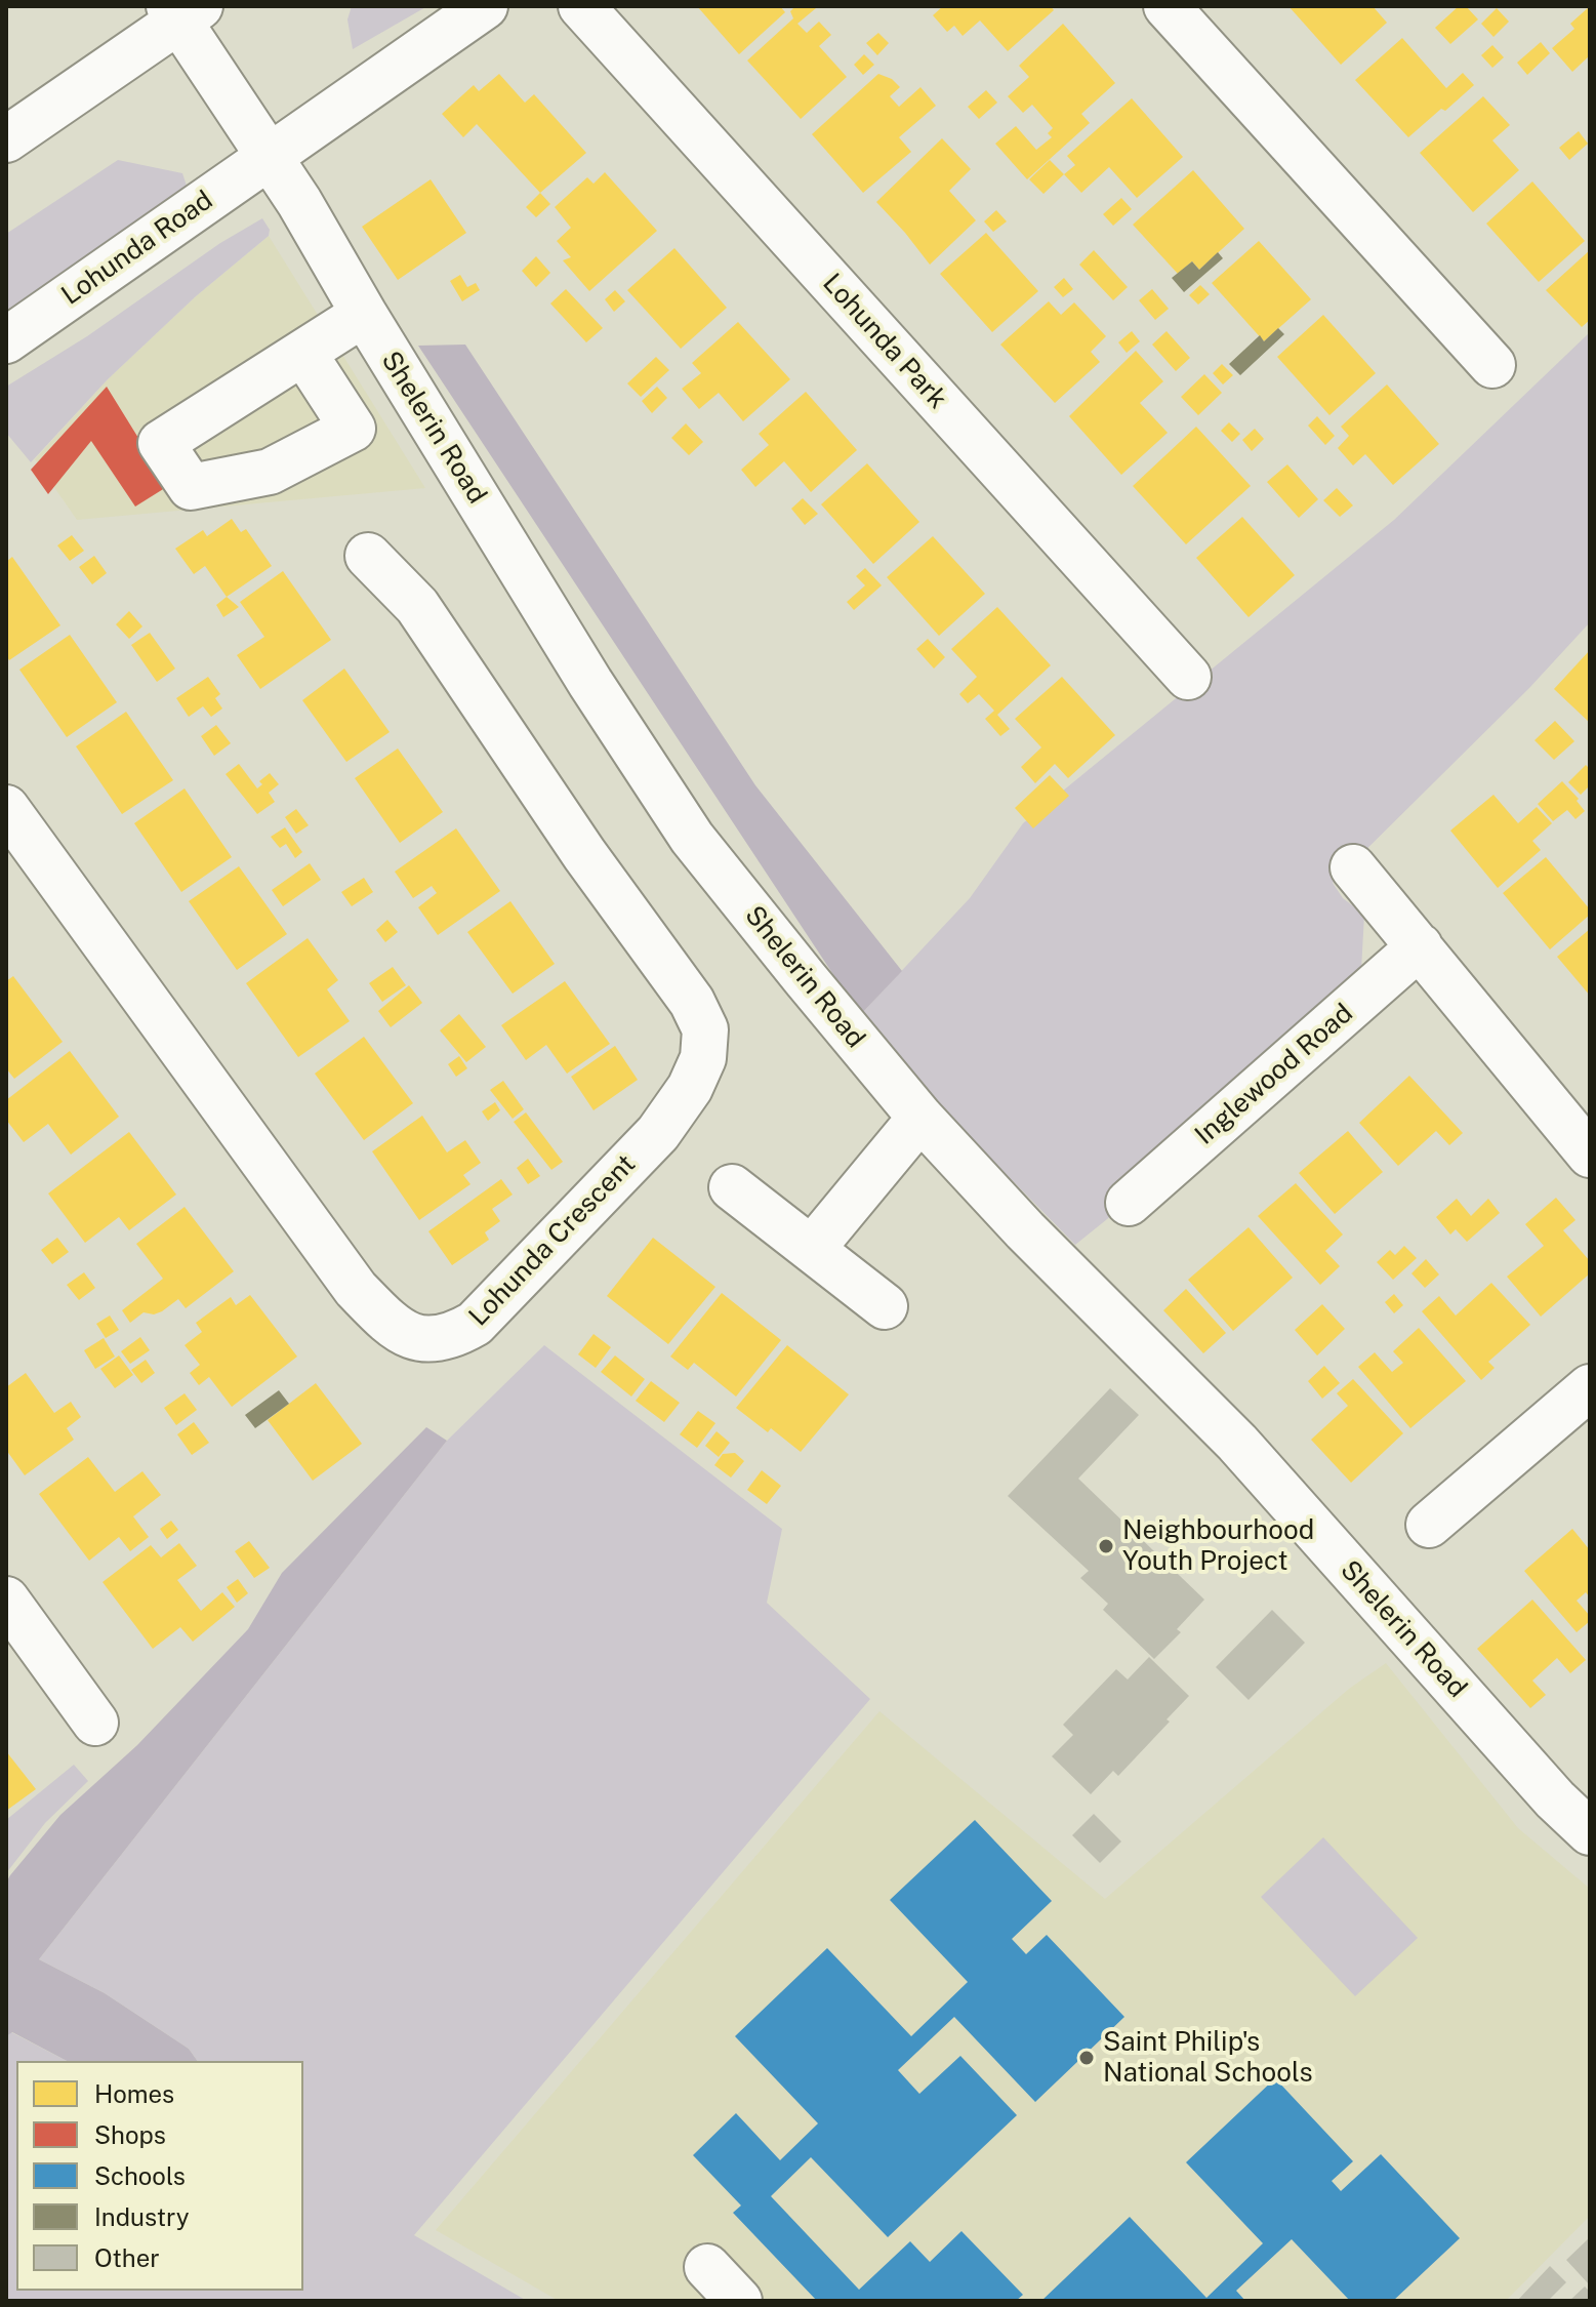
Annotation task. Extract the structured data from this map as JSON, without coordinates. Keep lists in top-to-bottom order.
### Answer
{
  "streets": {
    "street": [
      "Lohunda Road",
      "Lohunda Park",
      "Shelerin Road",
      "Inglewood Road",
      "Lohunda Crescent"
    ]
  },
  "crossings": [
    ["Lohunda Road", "Shelerin Road"]
  ],
  "places": ["Neighbourhood Youth Project", "Saint Philip's National Schools"],
  "legend": [
    "Homes",
    "Shops",
    "Schools",
    "Industry",
    "Other"
  ]
}
